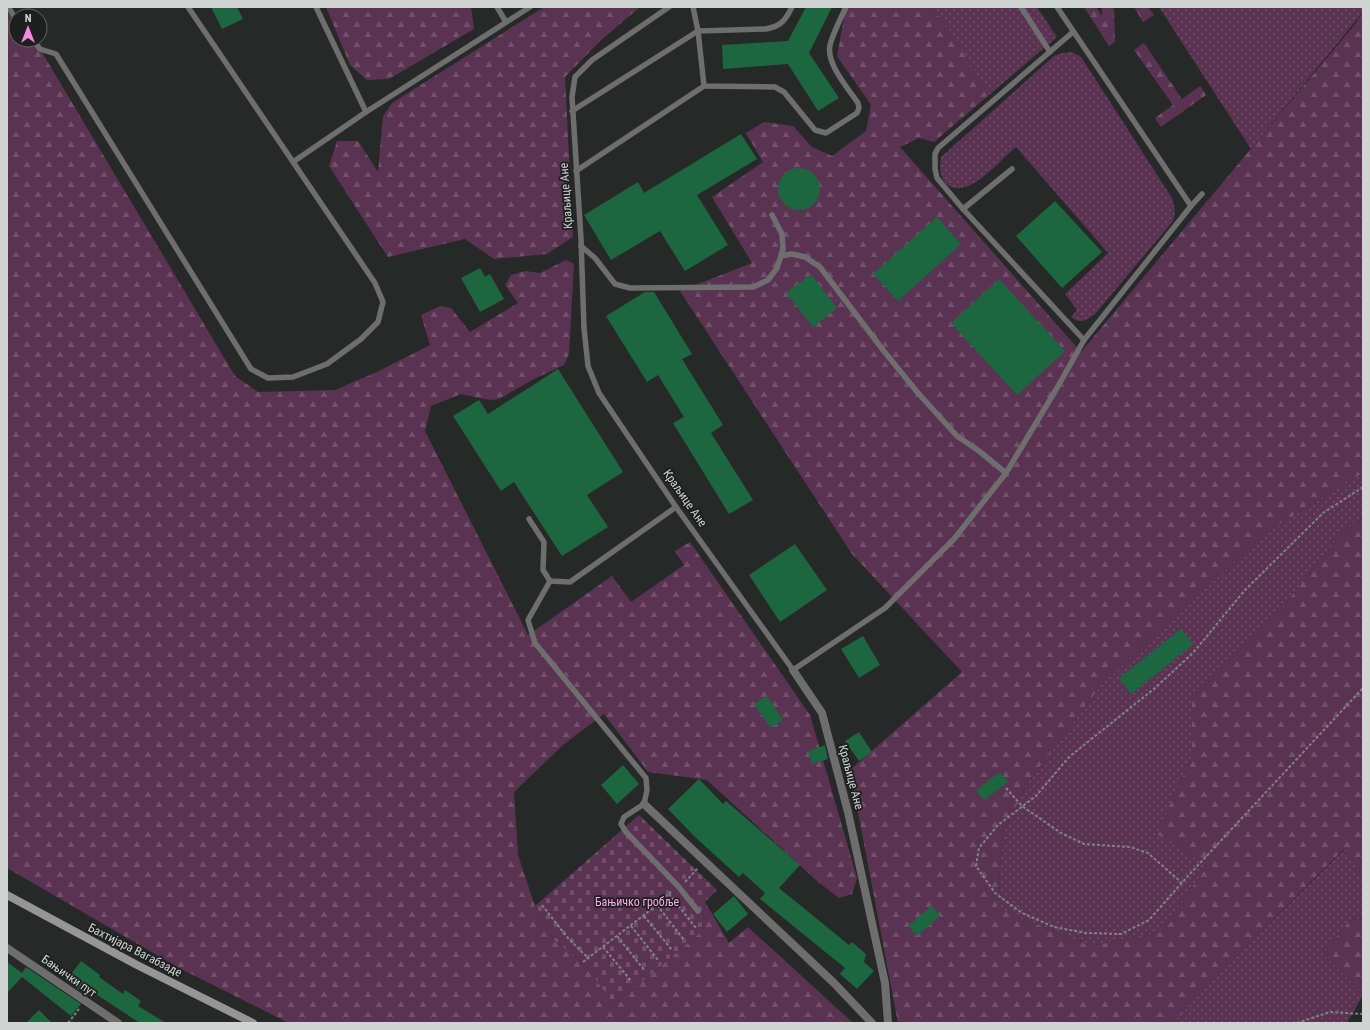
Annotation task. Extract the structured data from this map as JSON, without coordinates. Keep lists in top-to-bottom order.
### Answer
{
  "streets": {
    "main road": ["Бахтијара Вагабзаде"],
    "street": ["Краљице Ане", "Бањички пут"]
  },
  "parks": ["Бањичко гробље"],
  "north": "top"
}
